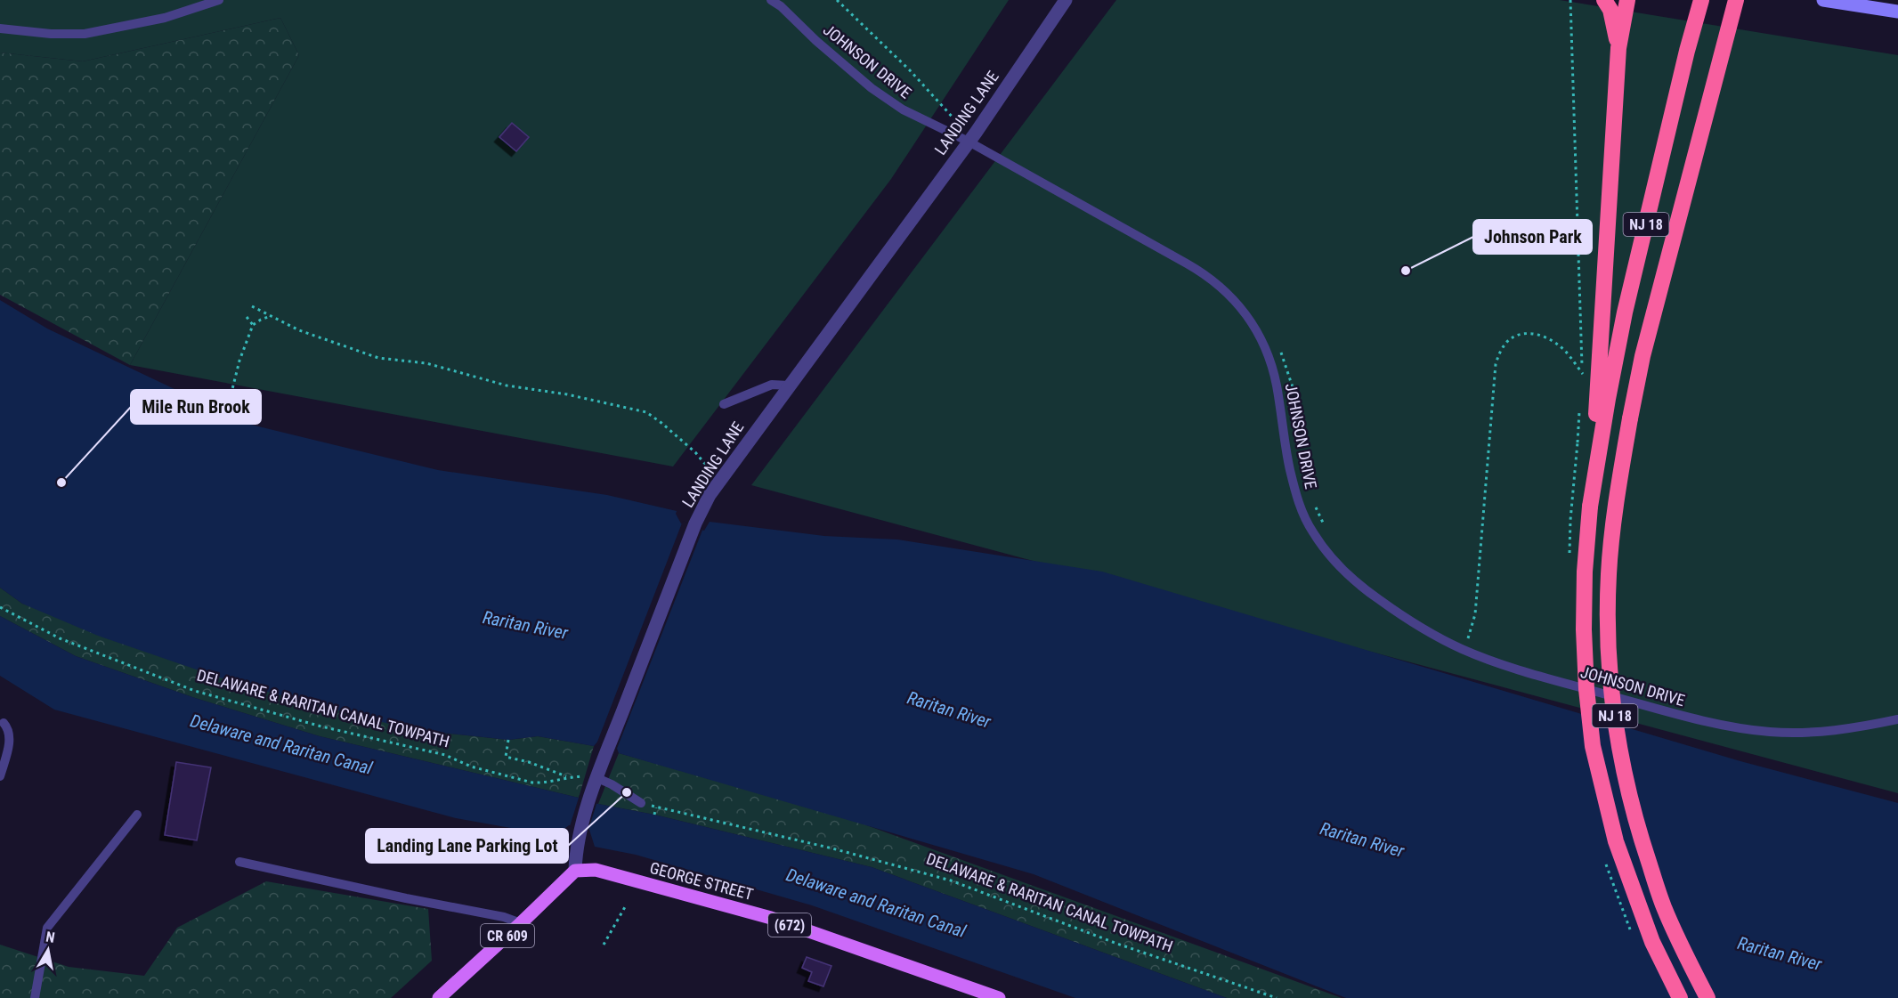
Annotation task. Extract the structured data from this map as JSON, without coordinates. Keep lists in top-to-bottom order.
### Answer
{
  "streets": {
    "highway": ["NJ 18"],
    "main road": ["GEORGE STREET", "(672)", "CR 609"],
    "street": ["LANDING LANE"],
    "lane": ["JOHNSON DRIVE"],
    "path": ["DELAWARE & RARITAN CANAL TOWPATH"]
  },
  "crossings": [
    ["JOHNSON DRIVE", "LANDING LANE"],
    ["LANDING LANE", "DELAWARE & RARITAN CANAL TOWPATH"],
    ["LANDING LANE", "GEORGE STREET"],
    ["LANDING LANE", "CR 609"],
    ["GEORGE STREET", "CR 609"]
  ],
  "water": ["Raritan River", "Delaware and Raritan Canal"],
  "places": ["Johnson Park", "Mile Run Brook", "Landing Lane Parking Lot"],
  "north": "top"
}
